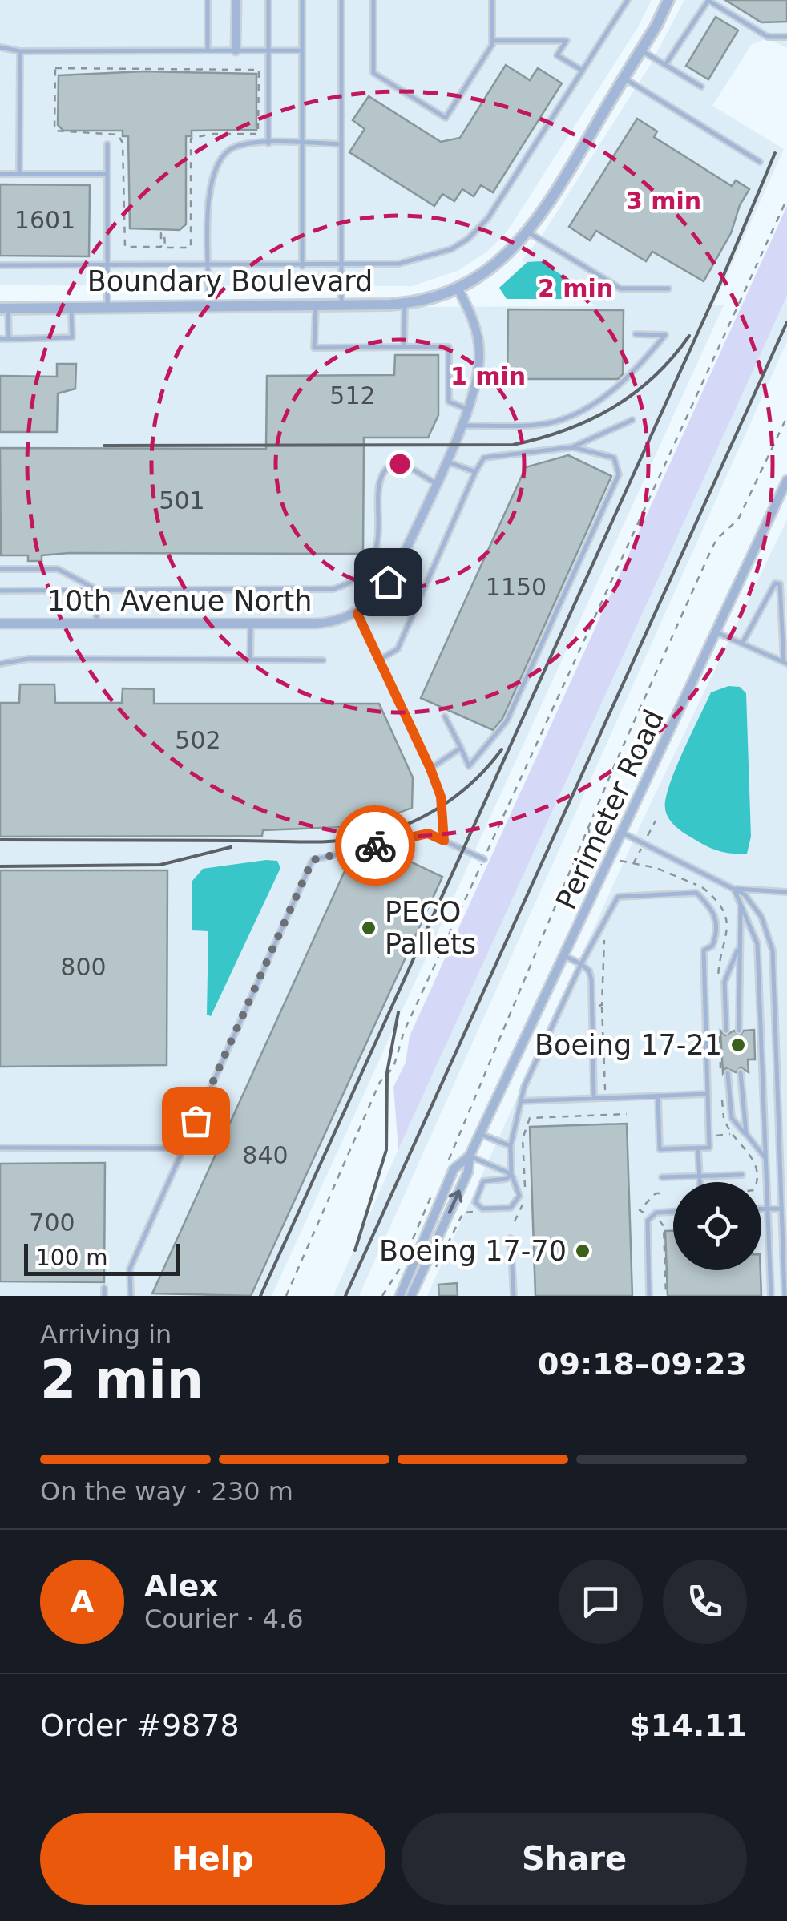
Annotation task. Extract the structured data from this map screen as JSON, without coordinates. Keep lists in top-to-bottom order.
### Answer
{
  "streets": {
    "street": ["Boundary Boulevard", "10th Avenue North", "Perimeter Road"]
  },
  "places": ["PECO Pallets", "Boeing 17-21", "Boeing 17-70"],
  "house_numbers": [
    "1601",
    "512",
    "501",
    "1150",
    "502",
    "800",
    "840",
    "700"
  ],
  "scale_bar": "100 m",
  "page": {
    "scale": "100 m",
    "heading": ["2 min", "Arriving in", "09:18–09:23"],
    "panel": [
      "Alex",
      "Courier · 4.6",
      "Order #9878",
      "$14.11"
    ],
    "bar": "On the way · 230 m",
    "round": "A",
    "buttons": ["Help", "Share"]
  },
  "rings": ["3 min", "2 min", "1 min"]
}
